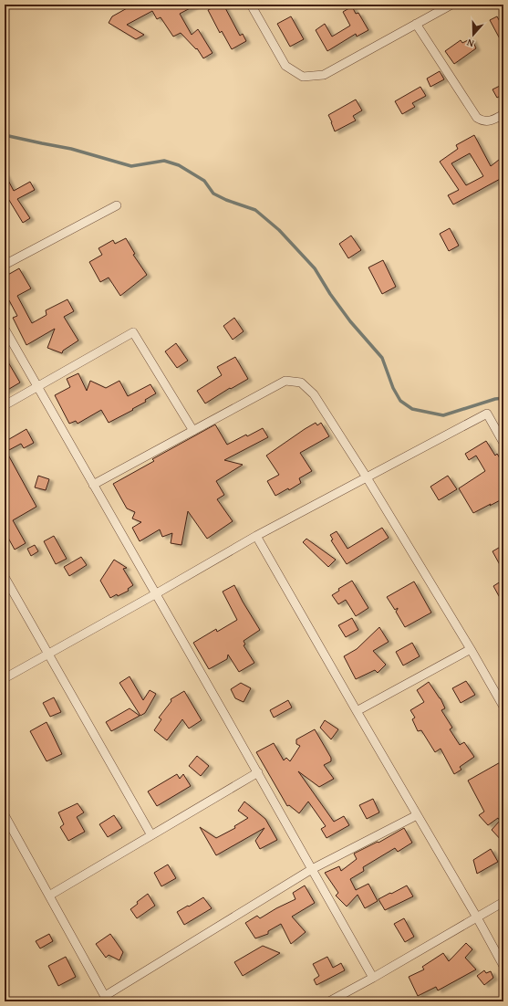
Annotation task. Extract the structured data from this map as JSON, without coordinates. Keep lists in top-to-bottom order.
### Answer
{
  "north": "bottom"
}
